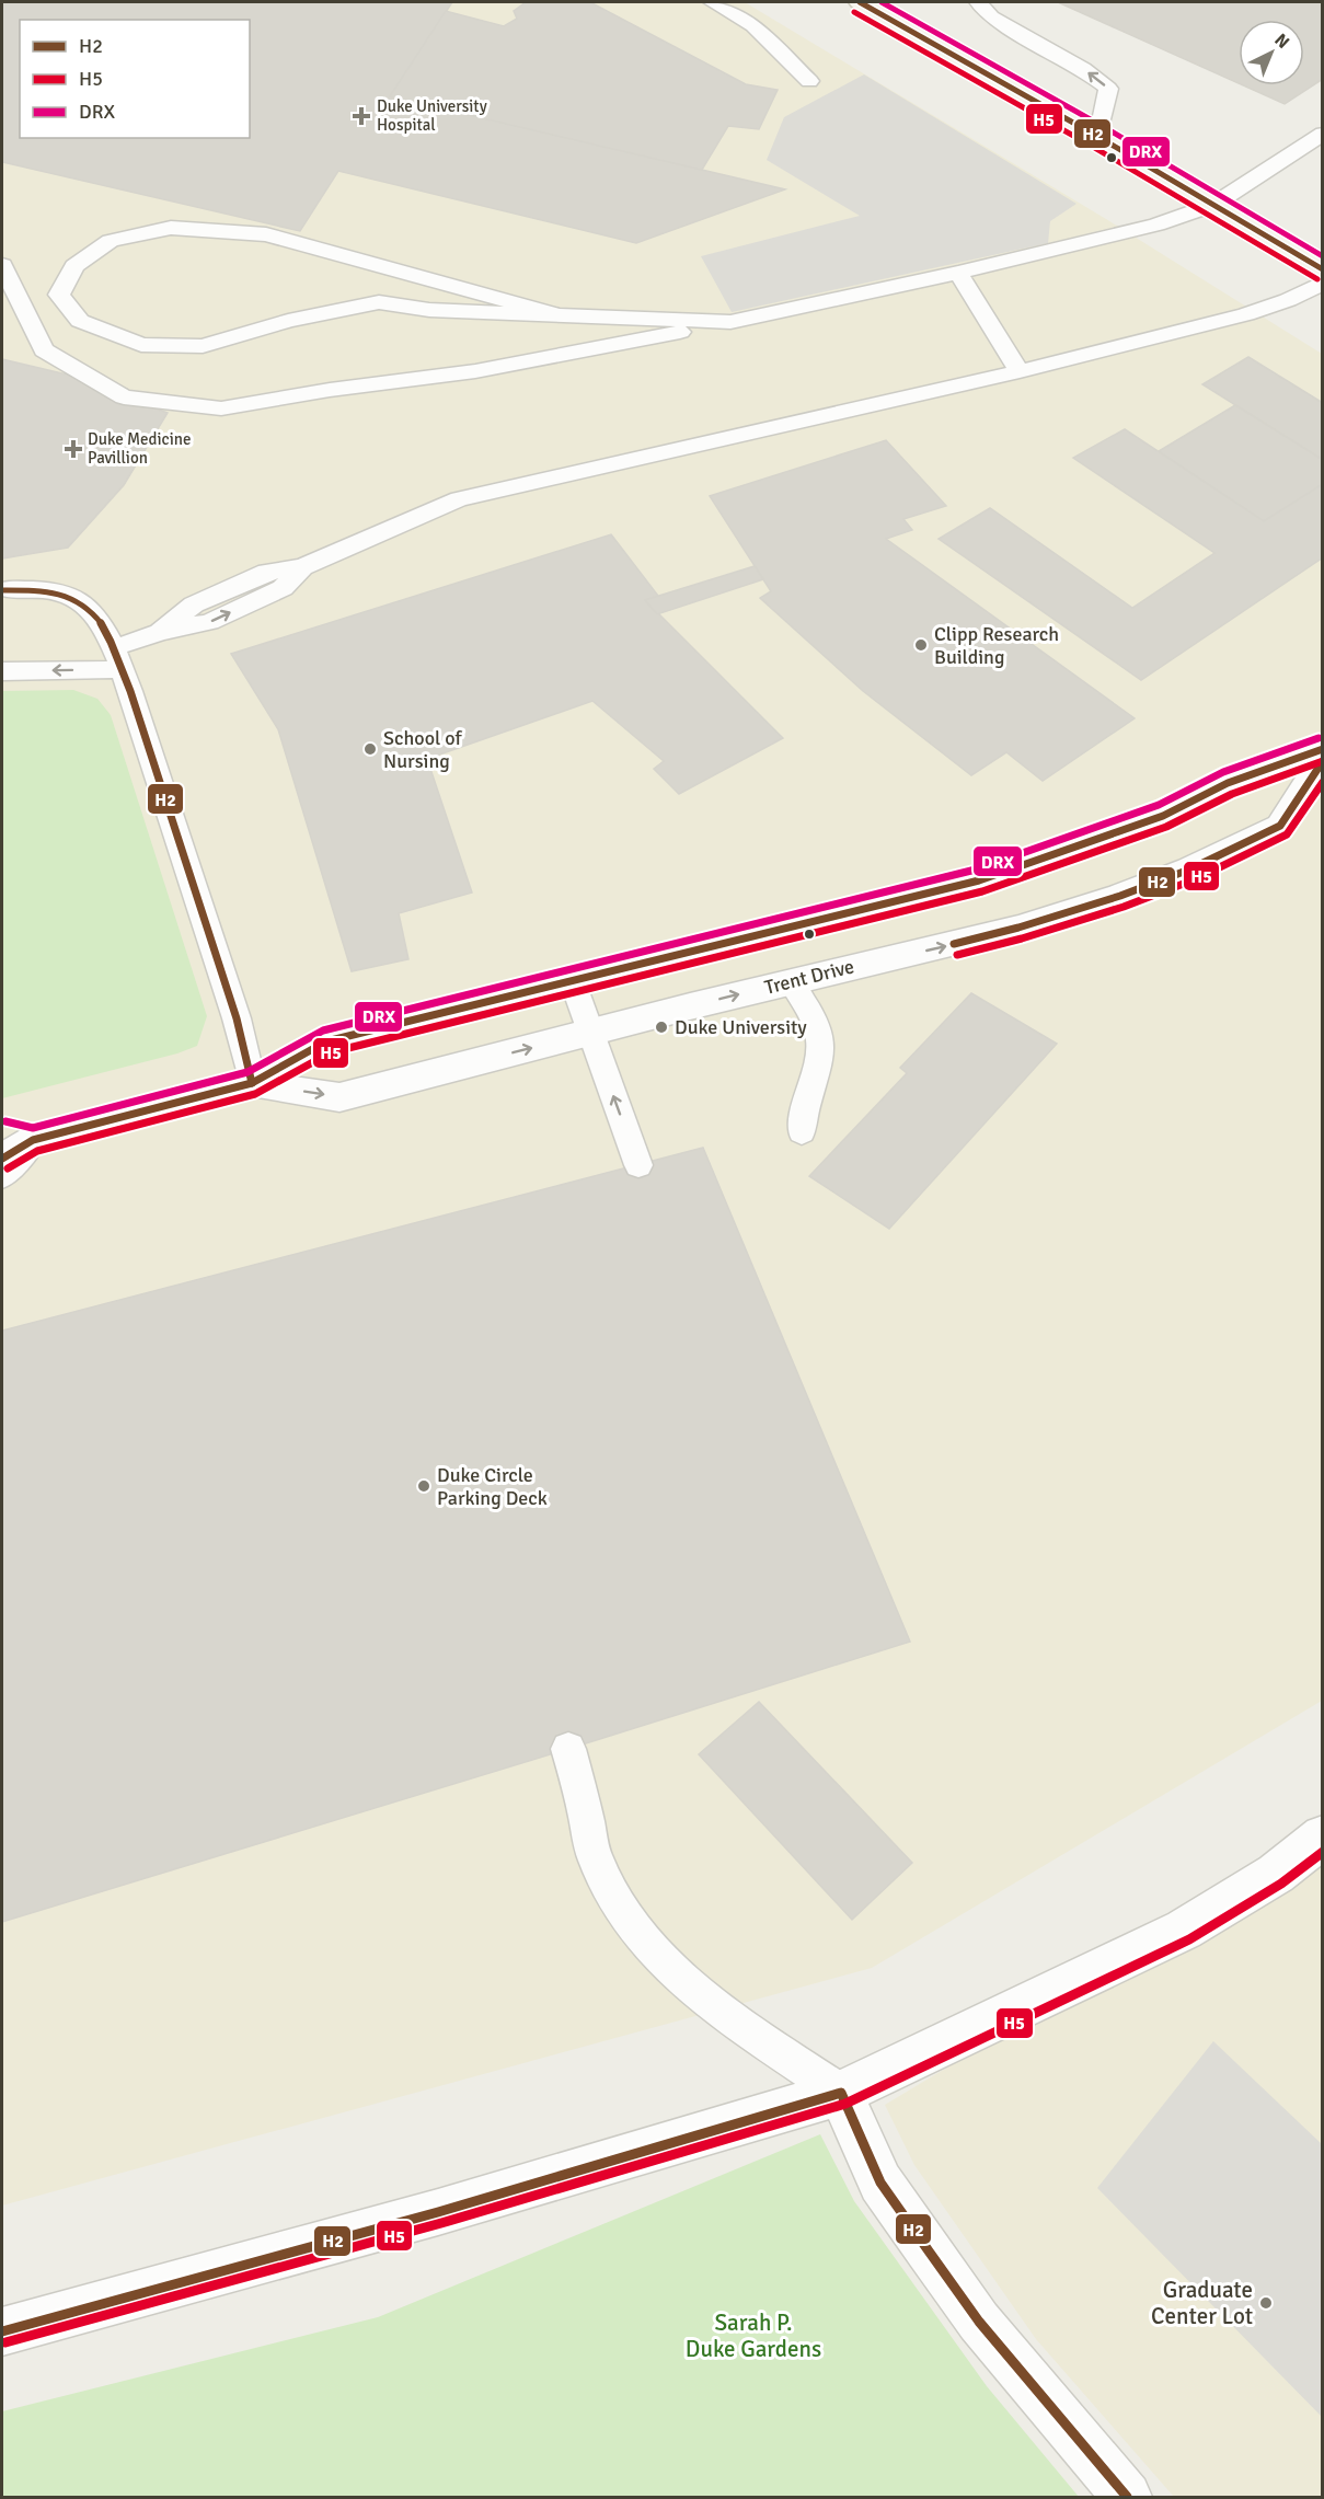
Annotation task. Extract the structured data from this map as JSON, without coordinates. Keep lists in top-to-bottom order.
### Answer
{
  "streets": {
    "street": ["Trent Drive"]
  },
  "parks": ["Sarah P. Duke Gardens"],
  "places": {
    "health": ["Duke University Hospital", "Duke Medicine Pavillion"],
    "other": [
      "Clipp Research Building",
      "School of Nursing",
      "Duke University",
      "Duke Circle Parking Deck",
      "Graduate Center Lot"
    ]
  },
  "lines": ["transit line H2", "transit line DRX", "transit line H5"],
  "legend": ["H2", "H5", "DRX"],
  "north": "top right"
}
